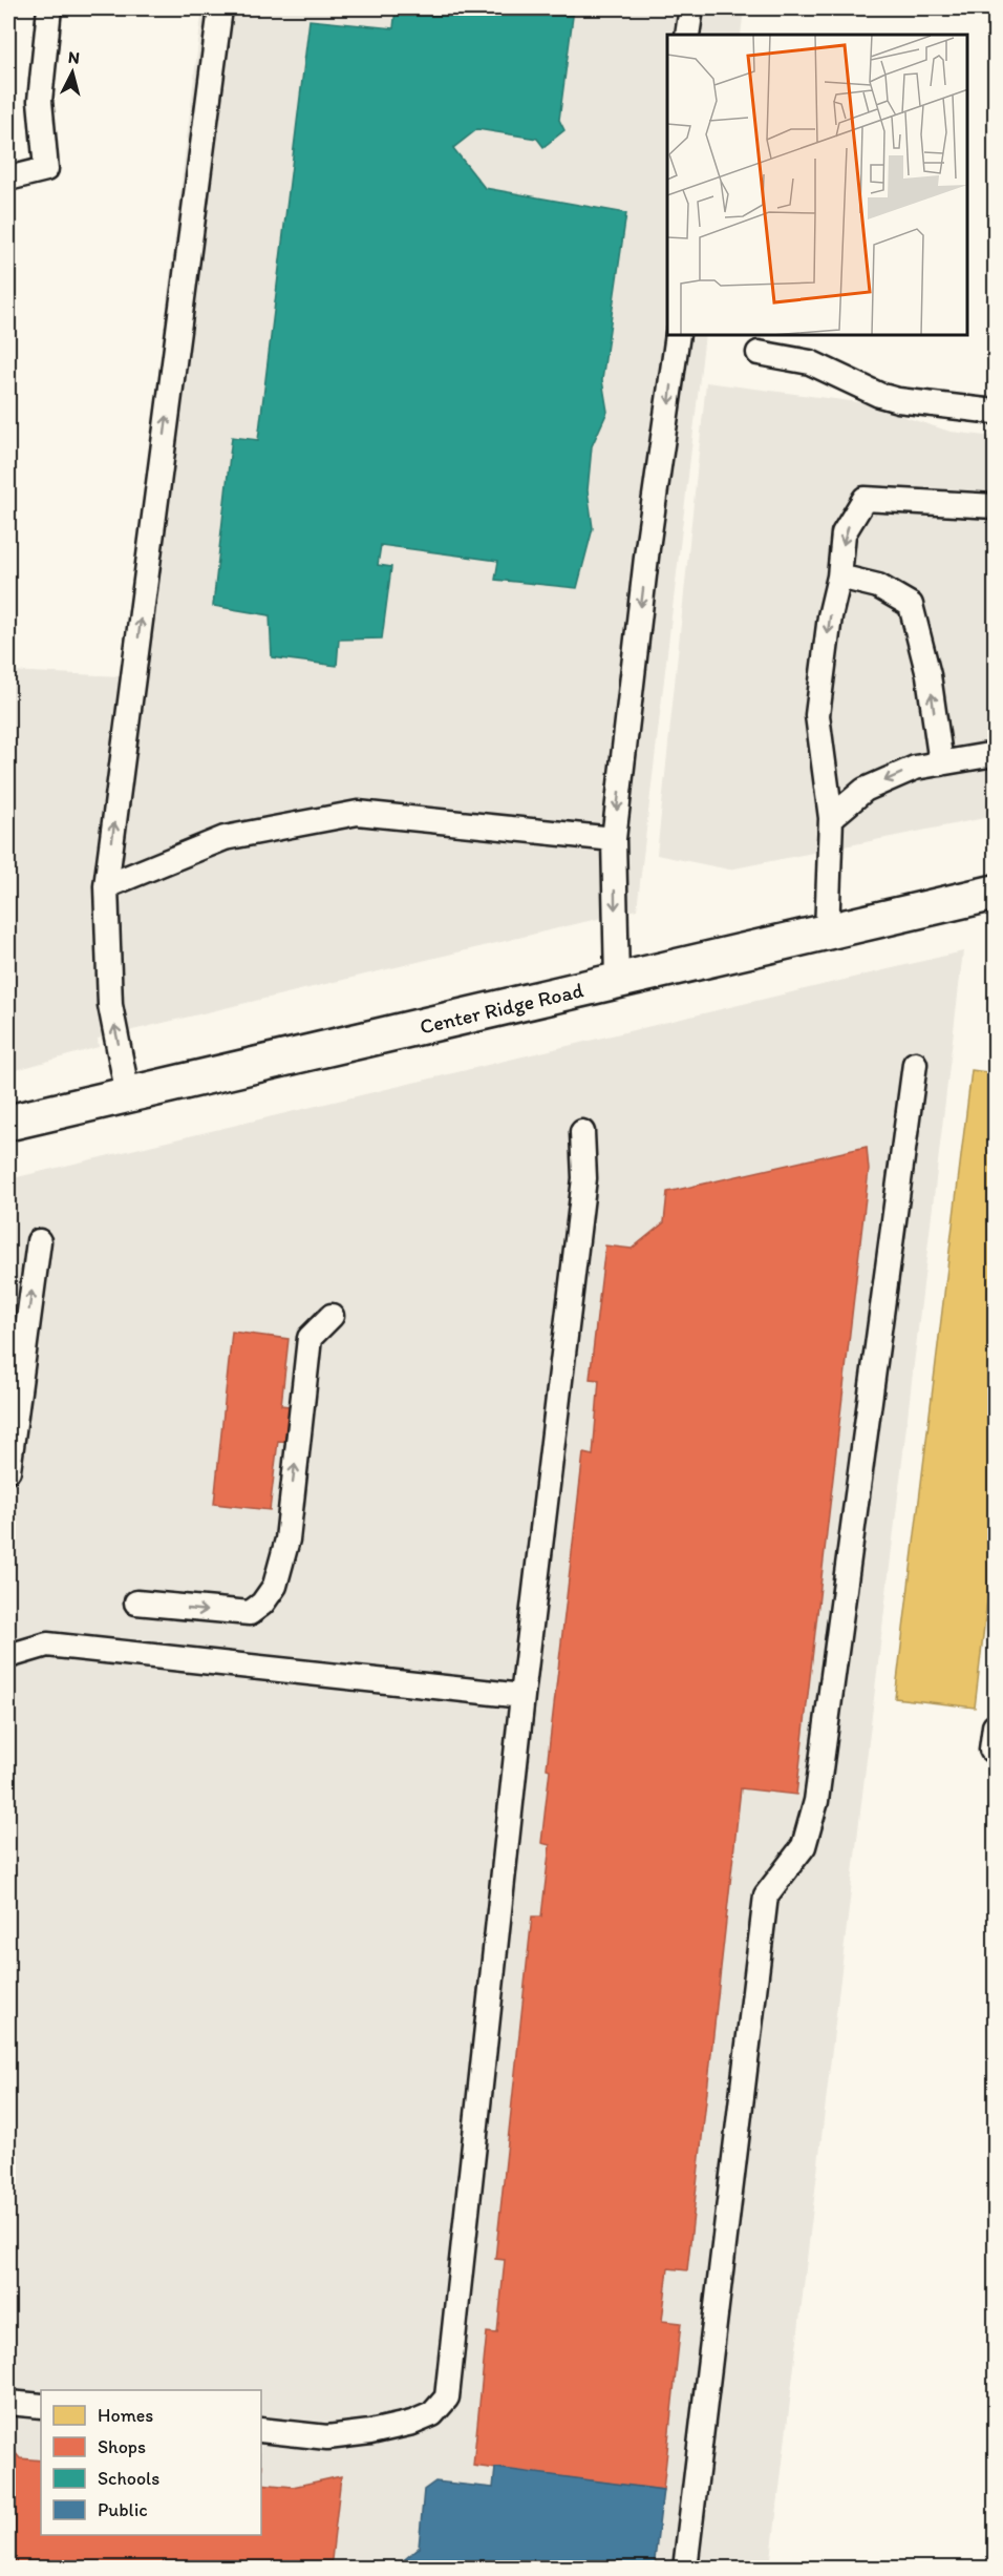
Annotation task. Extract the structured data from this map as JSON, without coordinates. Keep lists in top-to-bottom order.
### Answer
{
  "streets": {
    "main road": ["Center Ridge Road"]
  },
  "legend": [
    "Homes",
    "Shops",
    "Schools",
    "Public"
  ],
  "north": "top"
}
